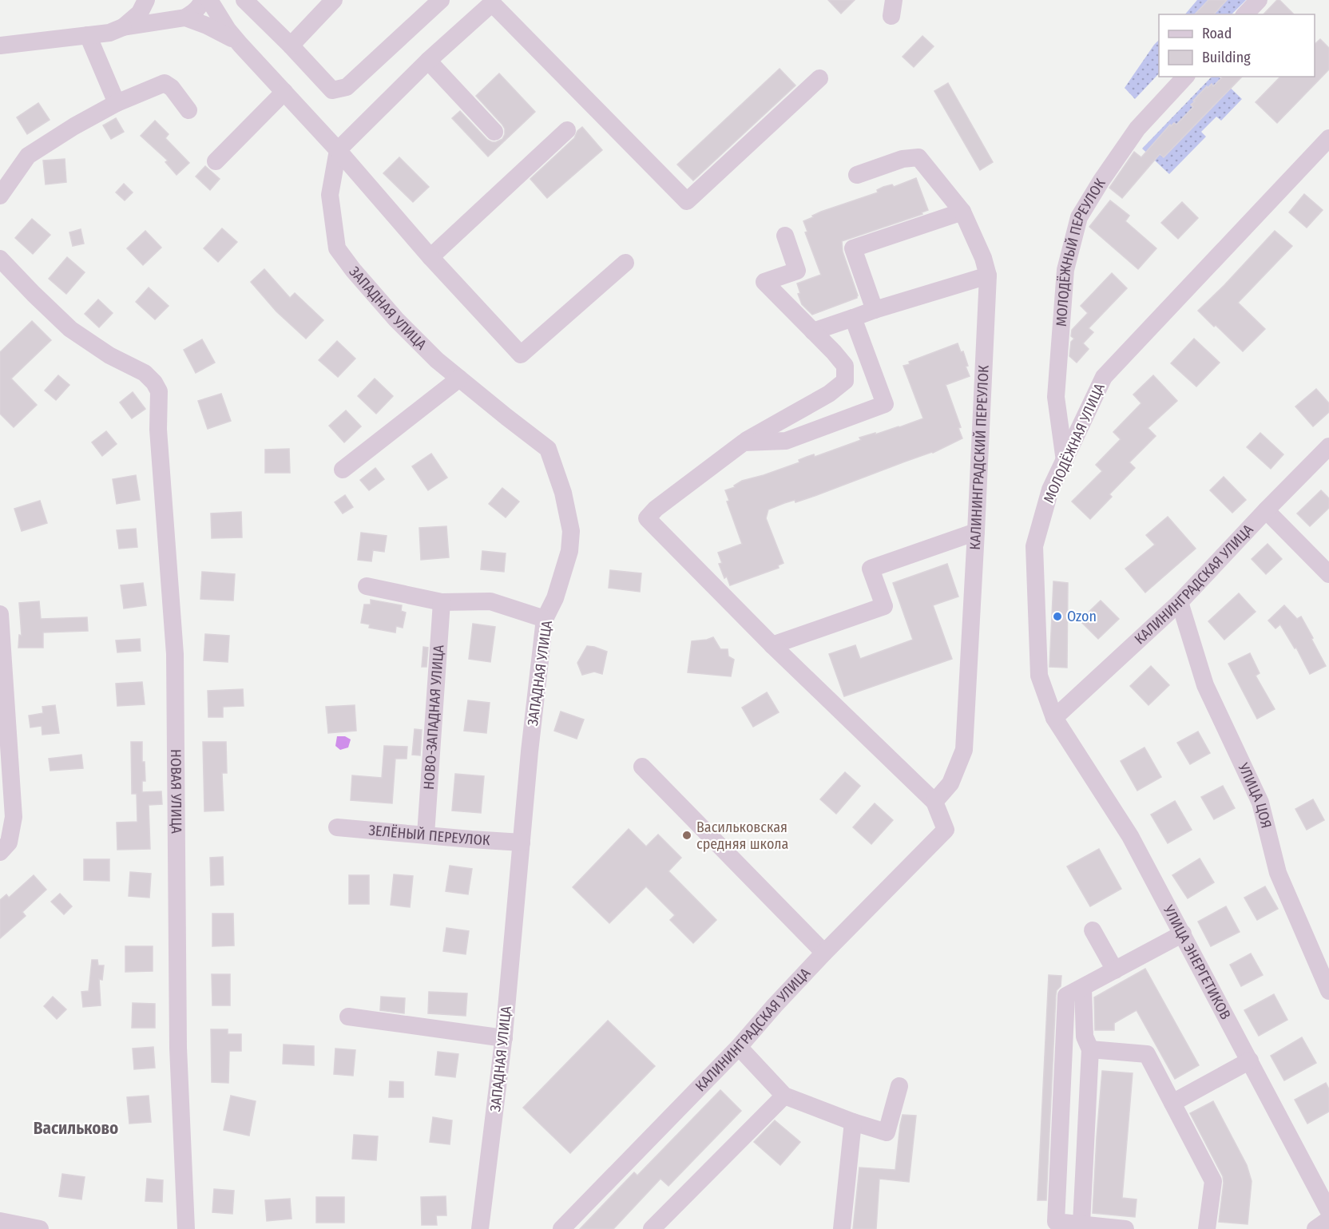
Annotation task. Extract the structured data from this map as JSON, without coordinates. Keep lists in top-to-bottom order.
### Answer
{
  "streets": {
    "street": [
      "МОЛОДЁЖНЫЙ ПЕРЕУЛОК",
      "ЗАПАДНАЯ УЛИЦА",
      "МОЛОДЁЖНАЯ УЛИЦА",
      "КАЛИНИНГРАДСКИЙ ПЕРЕУЛОК",
      "КАЛИНИНГРАДСКАЯ УЛИЦА",
      "НОВО-ЗАПАДНАЯ УЛИЦА",
      "НОВАЯ УЛИЦА",
      "УЛИЦА ЦОЯ",
      "ЗЕЛЁНЫЙ ПЕРЕУЛОК",
      "УЛИЦА ЭНЕРГЕТИКОВ"
    ]
  },
  "crossings": [
    ["МОЛОДЁЖНЫЙ ПЕРЕУЛОК", "МОЛОДЁЖНАЯ УЛИЦА"],
    ["ЗАПАДНАЯ УЛИЦА", "ЗЕЛЁНЫЙ ПЕРЕУЛОК"],
    ["МОЛОДЁЖНАЯ УЛИЦА", "КАЛИНИНГРАДСКАЯ УЛИЦА"],
    ["МОЛОДЁЖНАЯ УЛИЦА", "УЛИЦА ЭНЕРГЕТИКОВ"],
    ["КАЛИНИНГРАДСКИЙ ПЕРЕУЛОК", "КАЛИНИНГРАДСКАЯ УЛИЦА"],
    ["КАЛИНИНГРАДСКАЯ УЛИЦА", "УЛИЦА ЦОЯ"],
    ["КАЛИНИНГРАДСКАЯ УЛИЦА", "УЛИЦА ЭНЕРГЕТИКОВ"],
    ["НОВО-ЗАПАДНАЯ УЛИЦА", "ЗЕЛЁНЫЙ ПЕРЕУЛОК"]
  ],
  "districts": ["Васильково"],
  "places": ["Ozon", "Васильковская средняя школа"],
  "legend": ["Road", "Building"]
}
